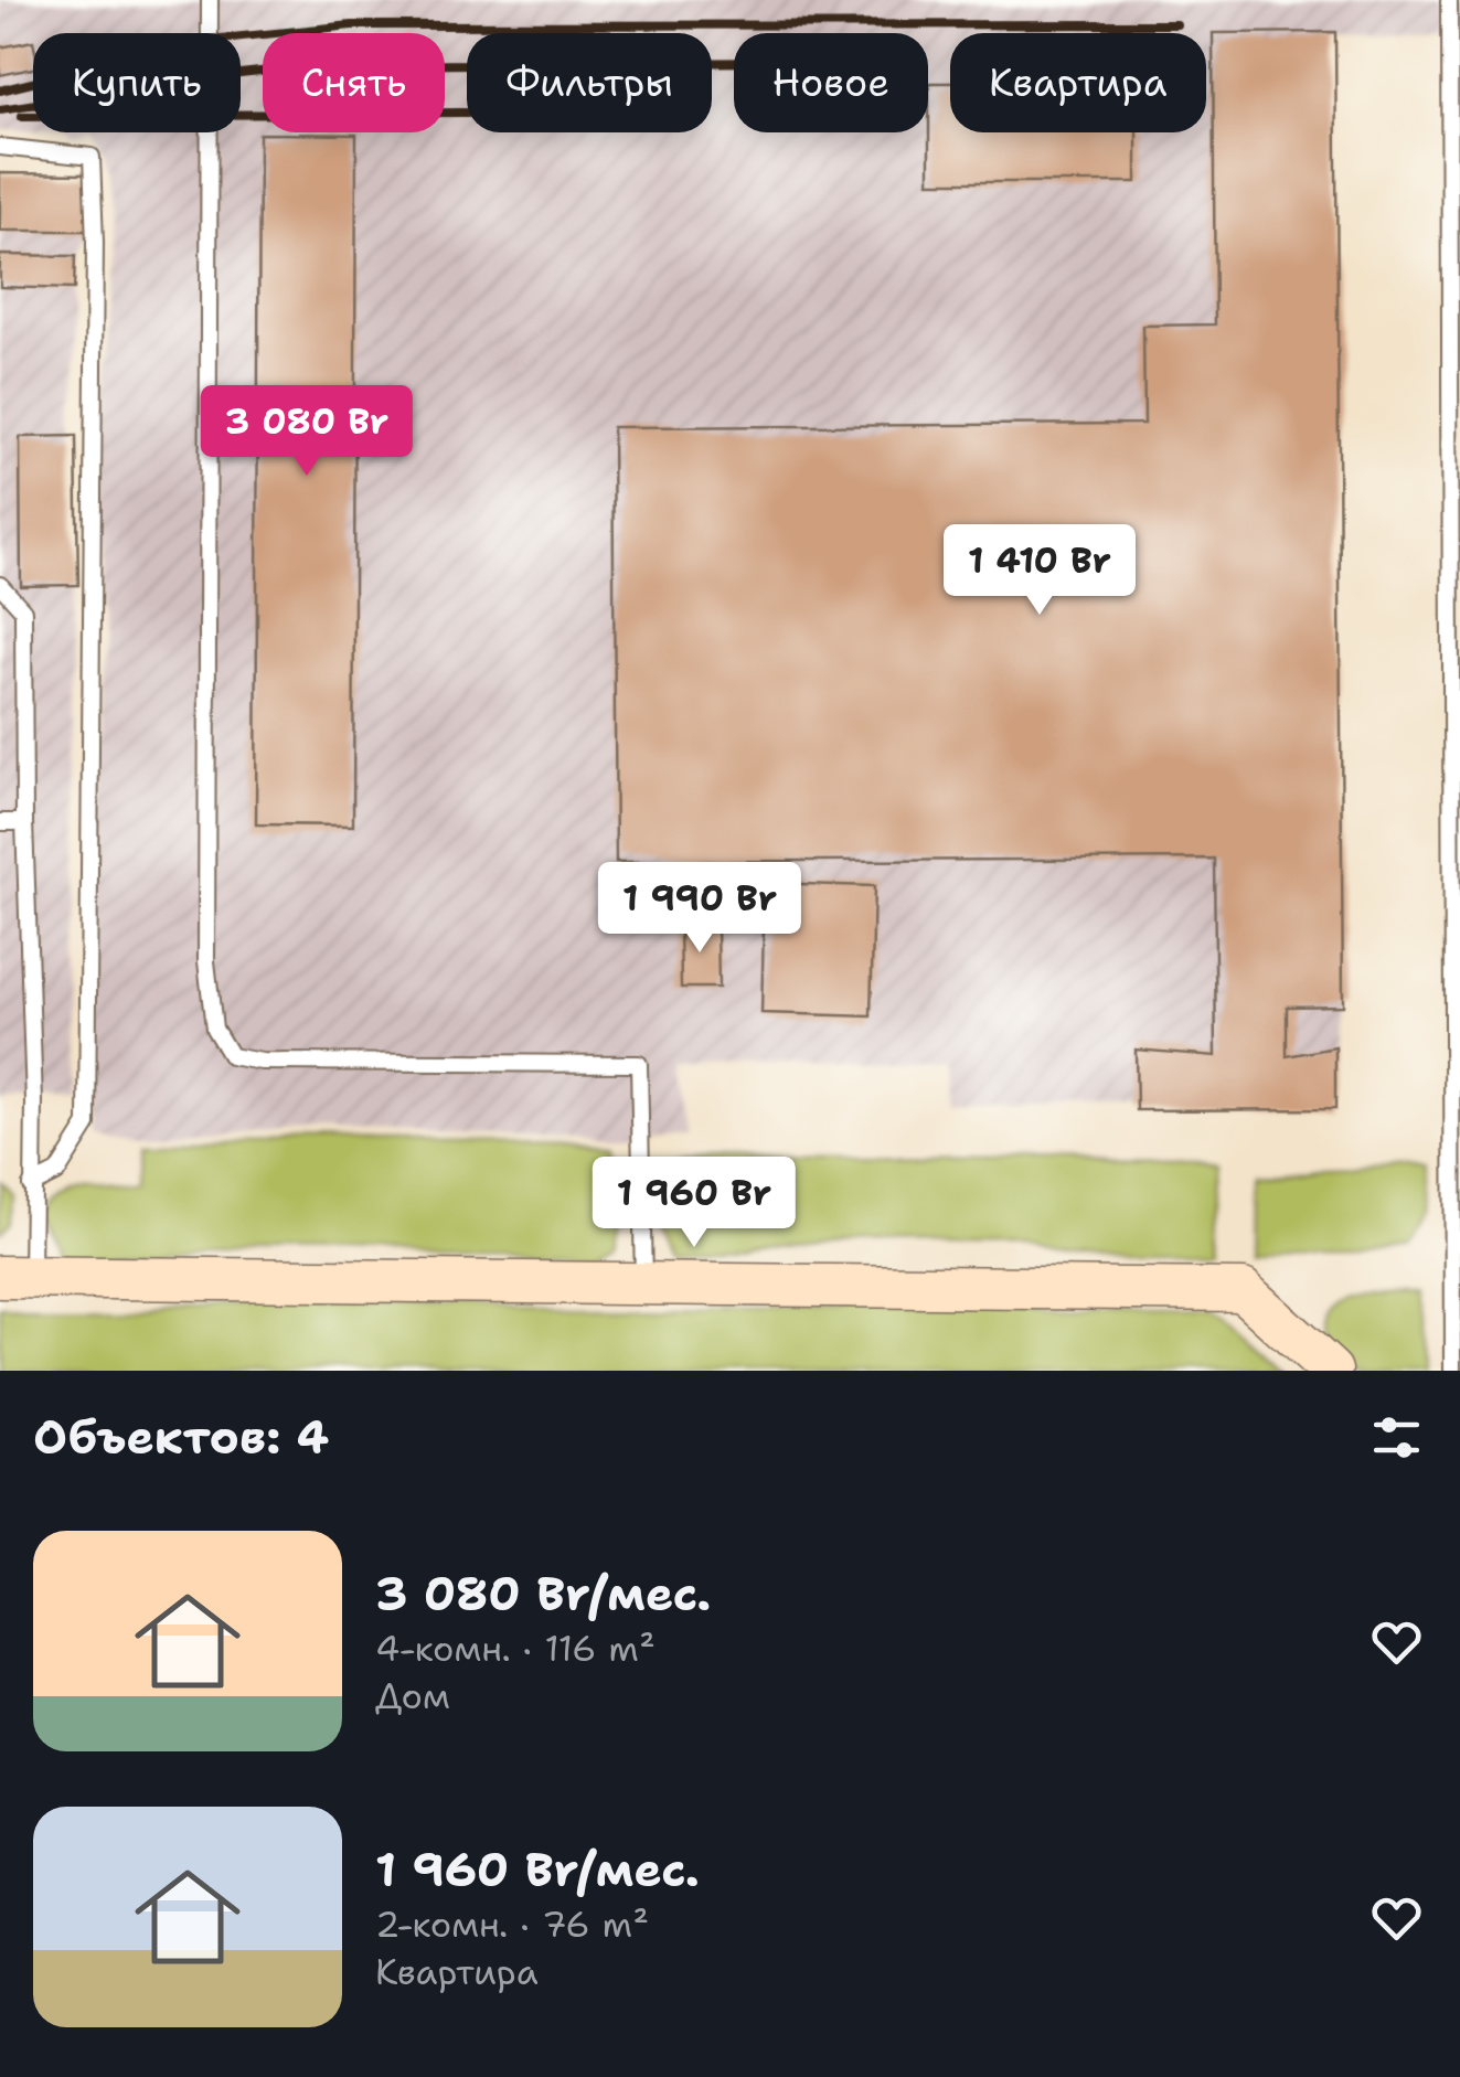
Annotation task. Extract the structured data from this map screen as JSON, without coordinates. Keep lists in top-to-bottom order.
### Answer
{
  "page": {
    "chip": [
      "Купить",
      "Снять",
      "Фильтры",
      "Новое",
      "Квартира"
    ],
    "price": [
      "3 080 Br",
      "1 410 Br",
      "1 990 Br",
      "1 960 Br"
    ],
    "heading": "Объектов: 4",
    "list": [
      {
        "name": "3 080 Br/мес.",
        "note": "4-комн. · 116 m² · Дом"
      },
      {
        "name": "1 960 Br/мес.",
        "note": "2-комн. · 76 m² · Квартира"
      }
    ]
  }
}
